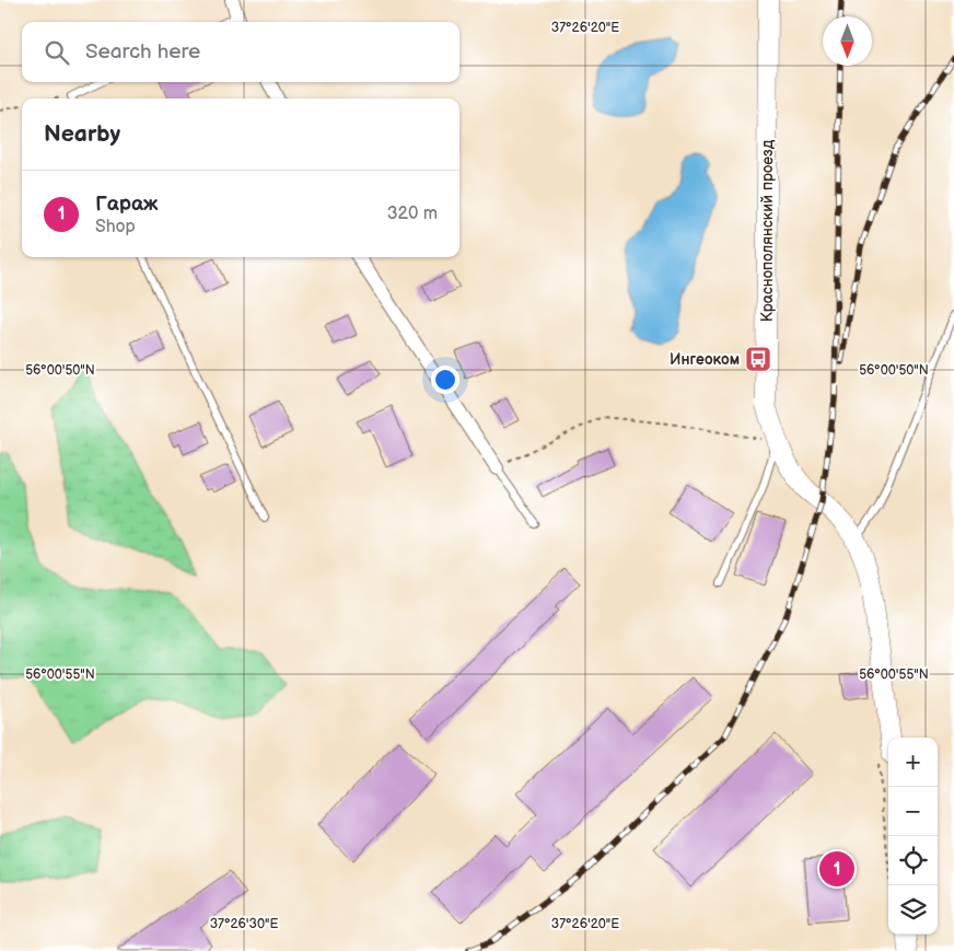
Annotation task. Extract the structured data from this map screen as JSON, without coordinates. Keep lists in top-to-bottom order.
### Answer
{
  "streets": {
    "main road": ["Краснополянский проезд"]
  },
  "places": {
    "bus stop": ["Ингеоком"]
  },
  "north": "bottom",
  "page": {
    "search": "Search here",
    "heading": "Nearby",
    "list": [
      {
        "mark": "1",
        "name": "Гараж",
        "note": "Shop",
        "value": "320 m"
      }
    ],
    "map_buttons": ["+", "−"],
    "pins": "1"
  },
  "coordinates": [
    "37°26'20\"E",
    "56°00'50\"N",
    "56°00'55\"N",
    "37°26'30\"E"
  ]
}
